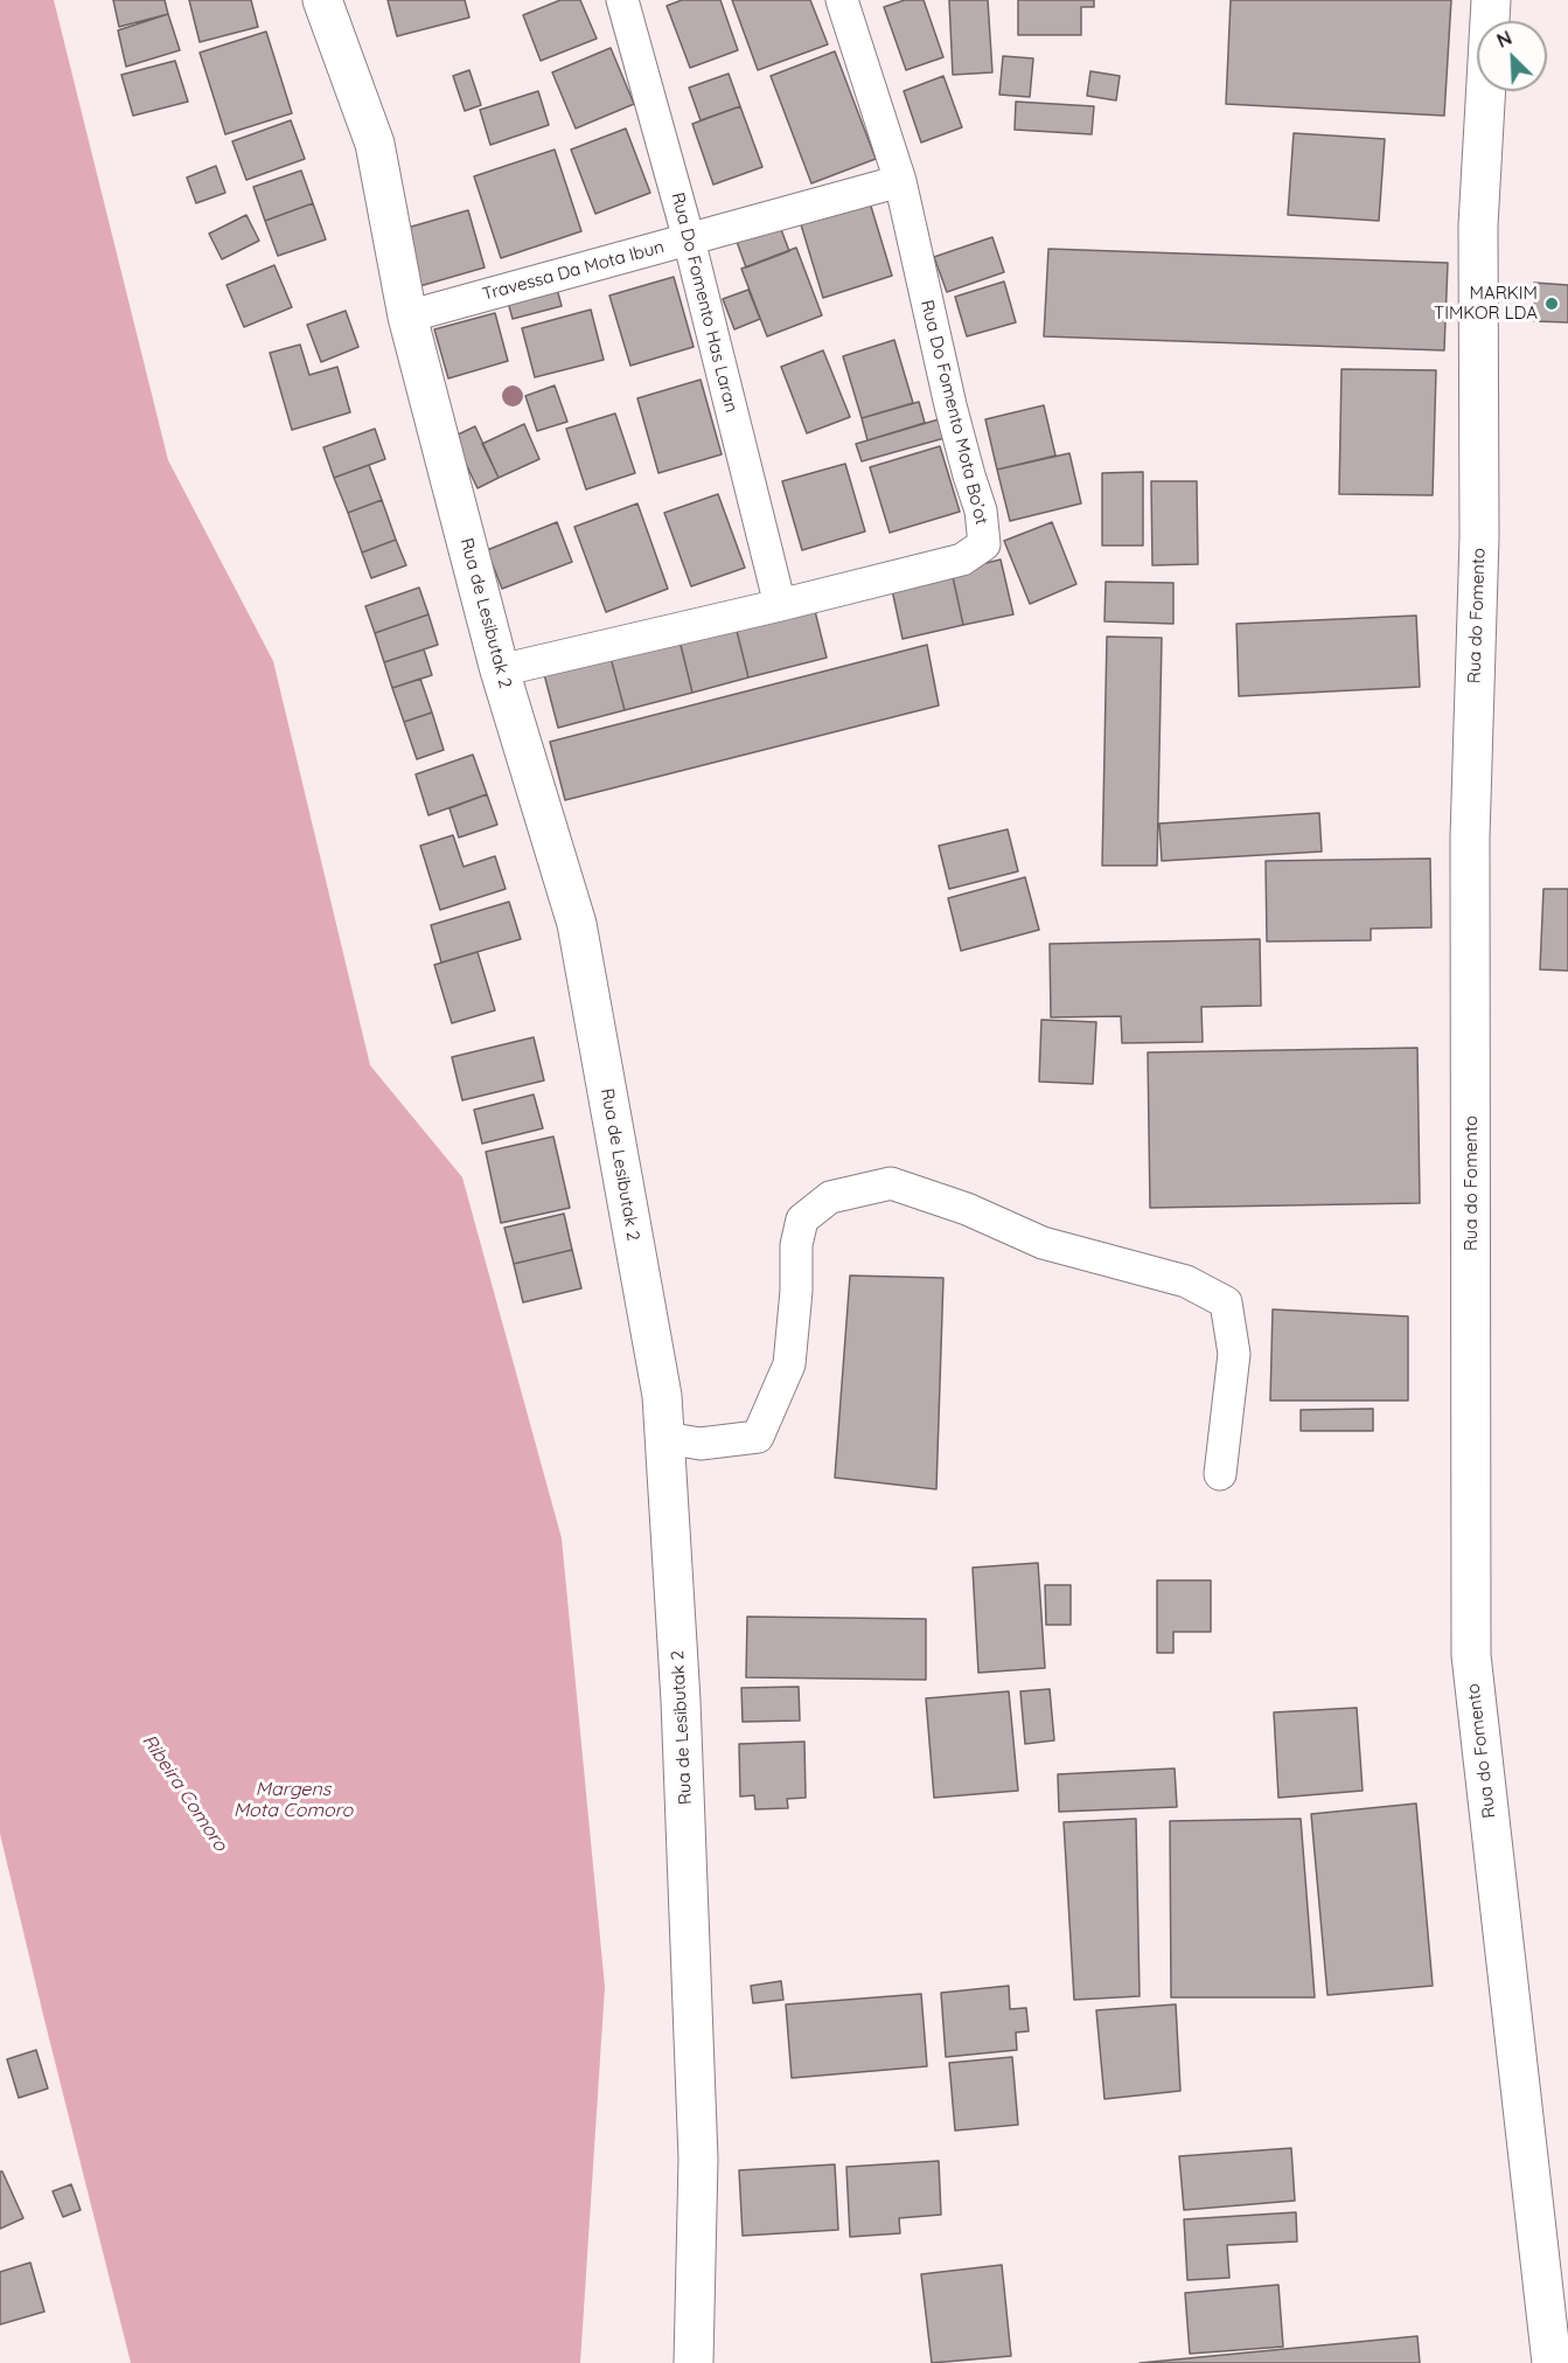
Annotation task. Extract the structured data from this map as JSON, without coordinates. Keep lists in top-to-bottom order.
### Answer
{
  "streets": {
    "main road": ["Rua de Lesibutak 2", "Rua do Fomento"],
    "street": ["Travessa Da Mota Ibun", "Rua Do Fomento Has Laran", "Rua Do Fomento Mota Bo’ot"]
  },
  "crossings": [
    ["Travessa Da Mota Ibun", "Rua Do Fomento Has Laran"],
    ["Travessa Da Mota Ibun", "Rua Do Fomento Mota Bo’ot"],
    ["Travessa Da Mota Ibun", "Rua de Lesibutak 2"],
    ["Rua Do Fomento Has Laran", "Rua Do Fomento Mota Bo’ot"],
    ["Rua Do Fomento Mota Bo’ot", "Rua de Lesibutak 2"]
  ],
  "water": ["Margens Mota Comoro", "Ribeira Comoro"],
  "places": ["MARKIM TIMKOR LDA"],
  "north": "top left"
}
